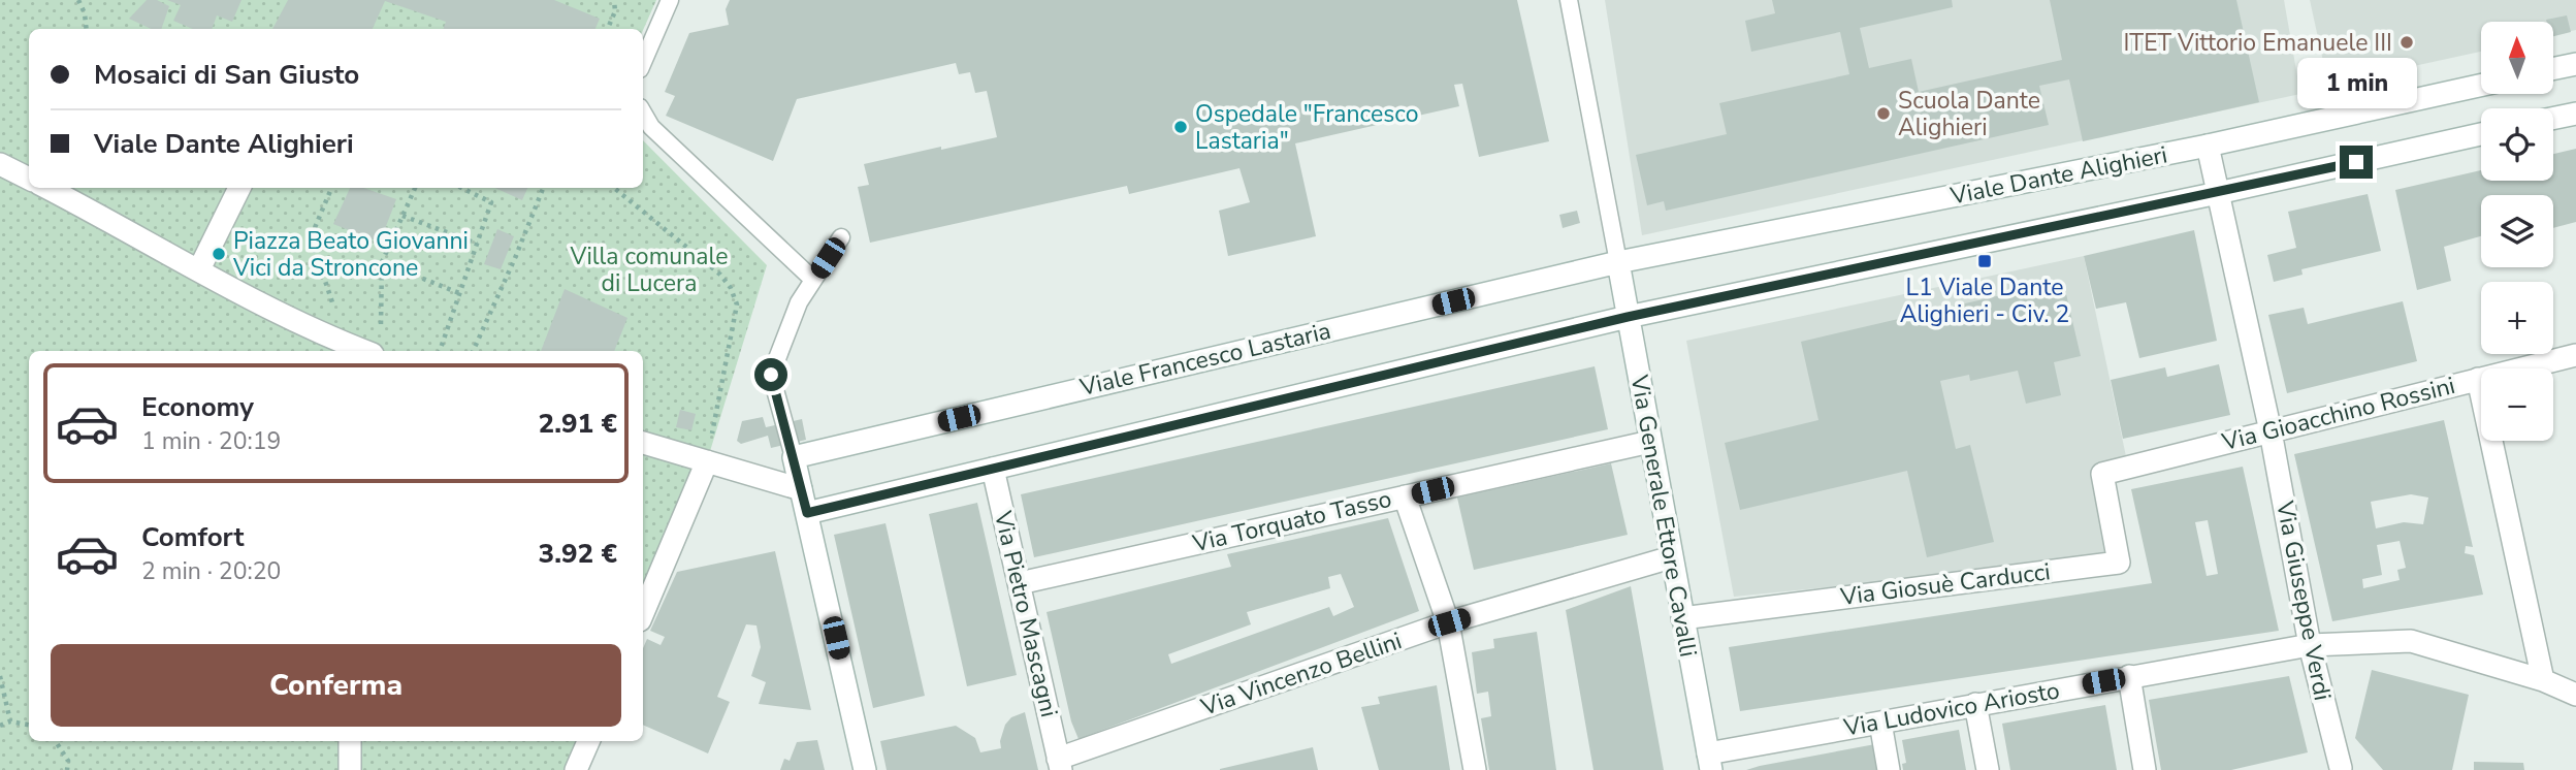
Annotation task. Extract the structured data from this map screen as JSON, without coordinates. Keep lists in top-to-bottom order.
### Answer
{
  "streets": {
    "street": [
      "Viale Dante Alighieri",
      "Viale Francesco Lastaria",
      "Via Gioacchino Rossini",
      "Via Generale Ettore Cavalli",
      "Via Torquato Tasso",
      "Via Giosuè Carducci",
      "Via Giuseppe Verdi",
      "Via Pietro Mascagni",
      "Via Vincenzo Bellini",
      "Via Ludovico Ariosto"
    ]
  },
  "crossings": [
    ["Viale Dante Alighieri", "Viale Francesco Lastaria"],
    ["Viale Dante Alighieri", "Via Generale Ettore Cavalli"],
    ["Viale Dante Alighieri", "Via Giuseppe Verdi"],
    ["Viale Francesco Lastaria", "Via Generale Ettore Cavalli"],
    ["Via Gioacchino Rossini", "Via Giosuè Carducci"],
    ["Via Gioacchino Rossini", "Via Giuseppe Verdi"],
    ["Via Generale Ettore Cavalli", "Via Torquato Tasso"],
    ["Via Generale Ettore Cavalli", "Via Giosuè Carducci"],
    ["Via Generale Ettore Cavalli", "Via Vincenzo Bellini"],
    ["Via Generale Ettore Cavalli", "Via Ludovico Ariosto"],
    ["Via Torquato Tasso", "Via Pietro Mascagni"],
    ["Via Giuseppe Verdi", "Via Ludovico Ariosto"],
    ["Via Pietro Mascagni", "Via Vincenzo Bellini"]
  ],
  "parks": ["Villa comunale di Lucera"],
  "places": {
    "other": [
      "ITET Vittorio Emanuele III",
      "Scuola Dante Alighieri",
      "Ospedale \"Francesco Lastaria\"",
      "Piazza Beato Giovanni Vici da Stroncone"
    ],
    "transit": ["L1 Viale Dante Alighieri - Civ. 2"]
  },
  "north": "top",
  "page": {
    "map_buttons": ["+", "−"],
    "banner": ["Mosaici di San Giusto", "Viale Dante Alighieri"],
    "bubble": "1 min",
    "list": [
      {
        "name": "Economy",
        "note": "1 min · 20:19",
        "value": "2.91 €"
      },
      {
        "name": "Comfort",
        "note": "2 min · 20:20",
        "value": "3.92 €"
      }
    ],
    "buttons": "Conferma"
  }
}
